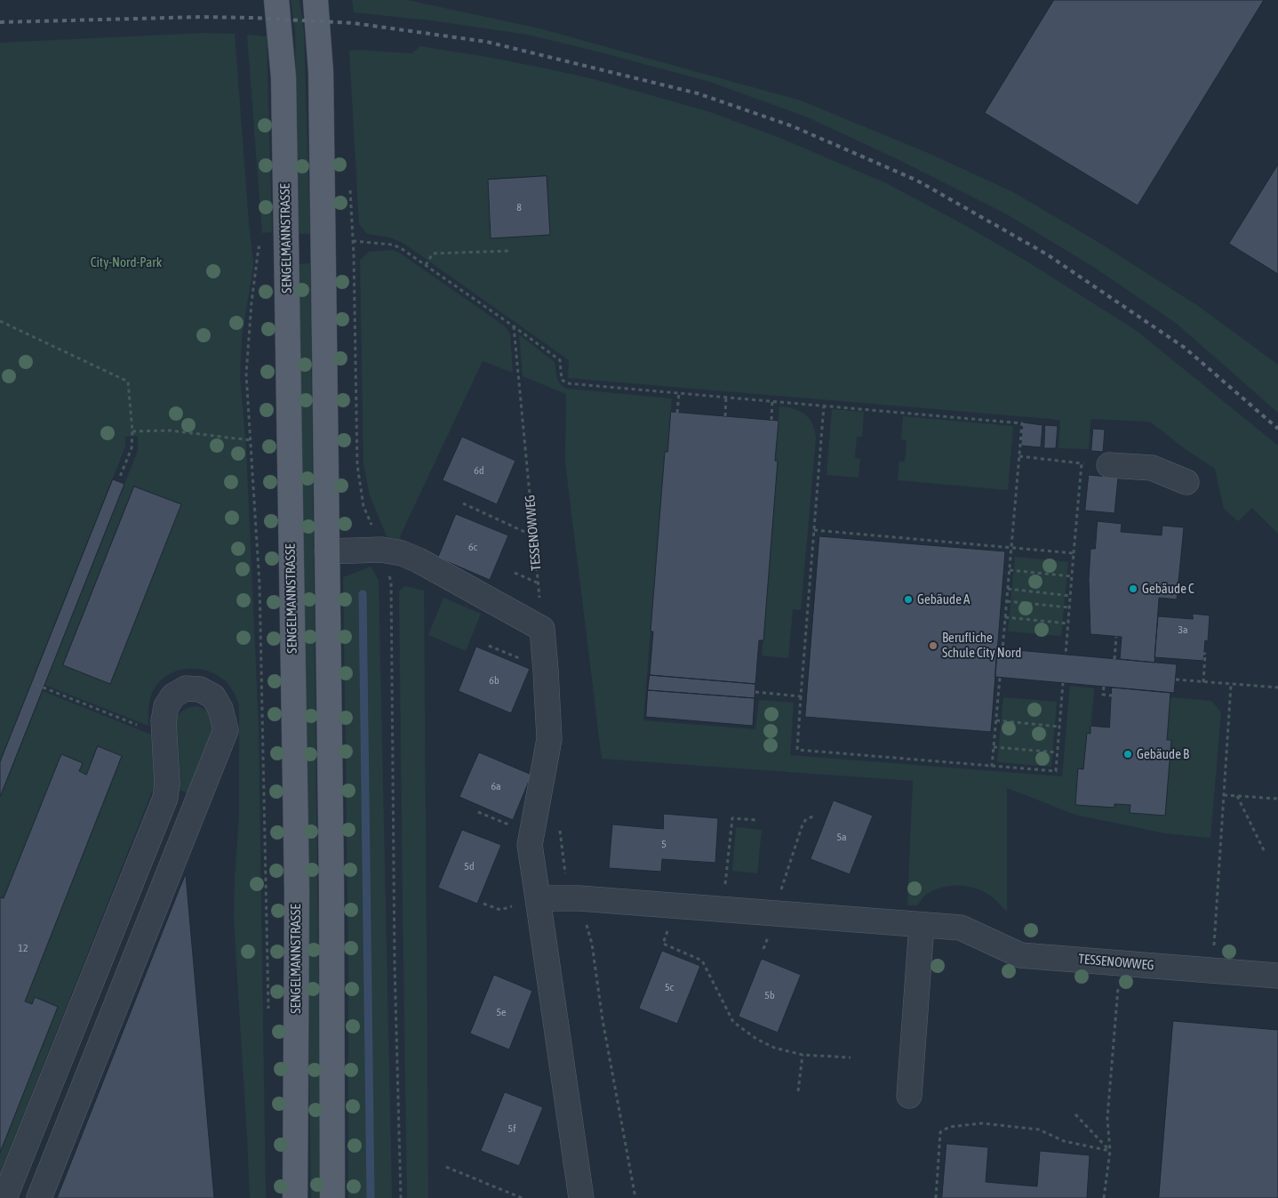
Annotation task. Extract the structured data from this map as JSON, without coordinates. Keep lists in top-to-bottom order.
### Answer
{
  "streets": {
    "main road": ["SENGELMANNSTRASSE"],
    "street": ["TESSENOWWEG"]
  },
  "parks": ["City-Nord-Park"],
  "places": [
    "Gebäude C",
    "Gebäude A",
    "Berufliche Schule City Nord",
    "Gebäude B"
  ],
  "house_numbers": [
    "8",
    "6d",
    "6c",
    "3a",
    "6b",
    "6a",
    "5a",
    "5",
    "5d",
    "12",
    "5c",
    "5b",
    "5e",
    "5f"
  ]
}
